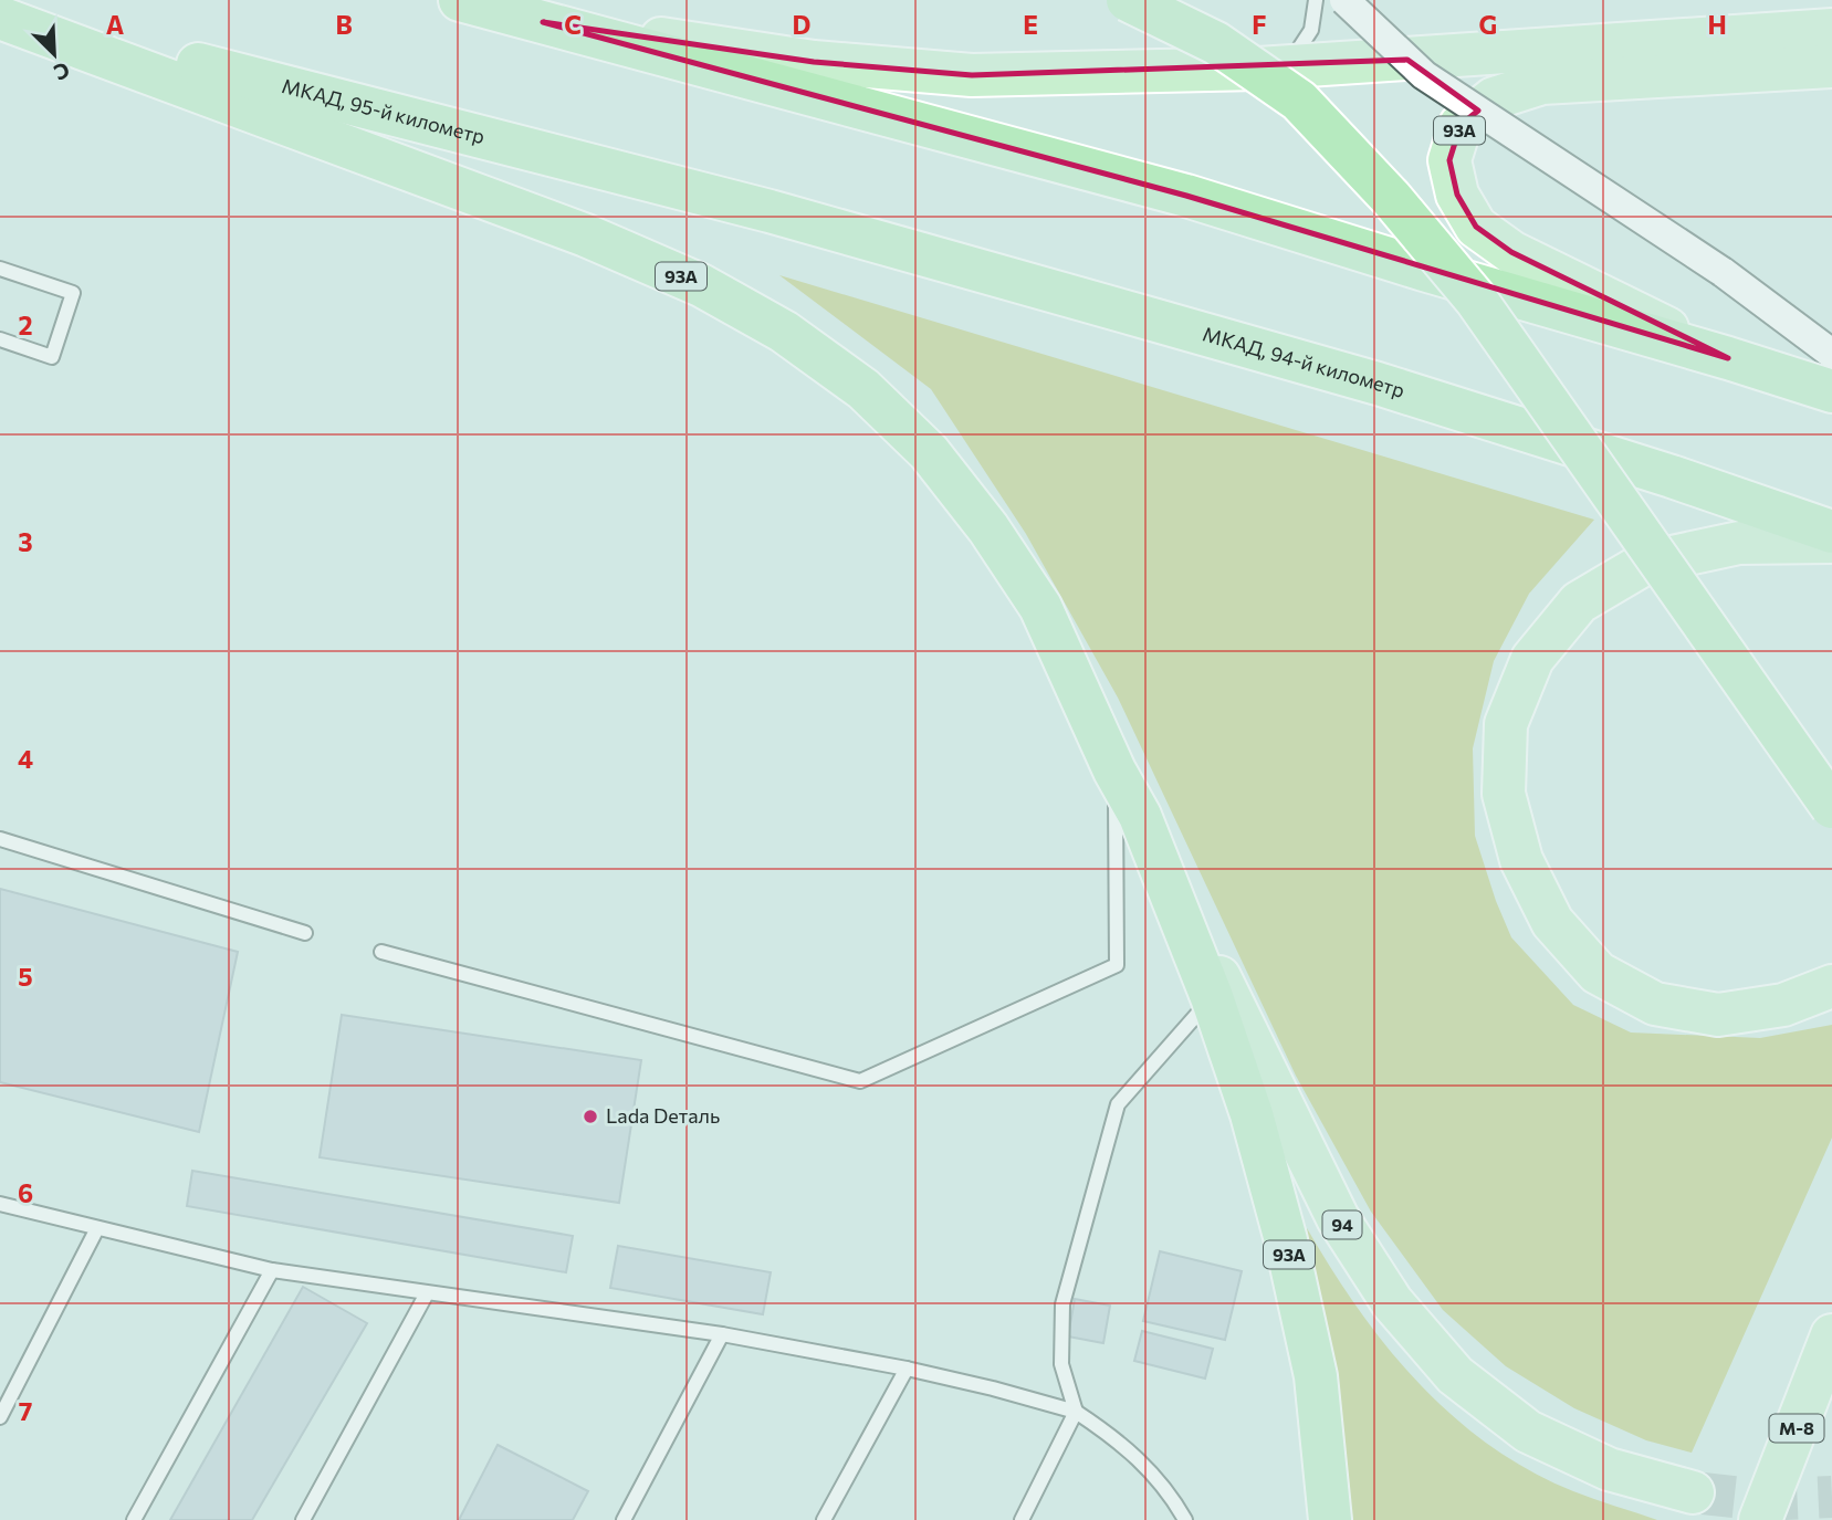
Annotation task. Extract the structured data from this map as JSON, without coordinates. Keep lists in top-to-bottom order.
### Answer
{
  "streets": {
    "highway": ["МКАД, 95-й километр", "93A", "МКАД, 94-й километр"],
    "main road": ["94", "М-8"]
  },
  "crossings": [
    ["МКАД, 95-й километр", "МКАД, 94-й километр"],
    ["93A", "94"]
  ],
  "places": ["Lada Dеталь"],
  "north": "bottom right",
  "grid": {
    "columns": [
      "A",
      "B",
      "C",
      "D",
      "E",
      "F",
      "G",
      "H"
    ],
    "rows": [
      "2",
      "3",
      "4",
      "5",
      "6",
      "7"
    ]
  }
}
